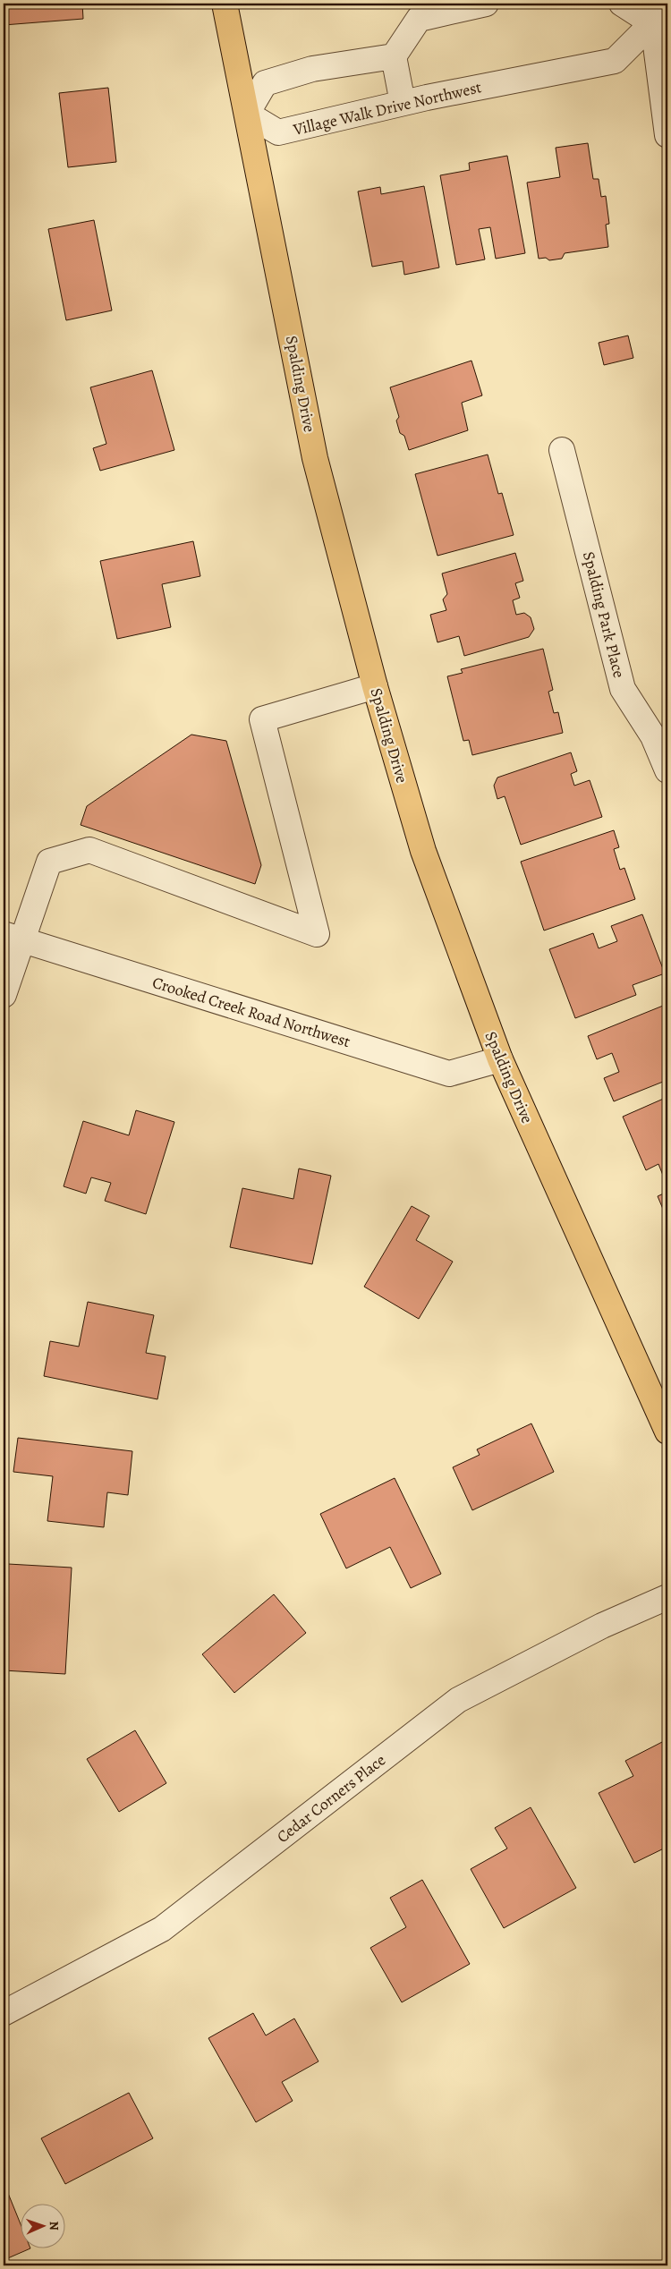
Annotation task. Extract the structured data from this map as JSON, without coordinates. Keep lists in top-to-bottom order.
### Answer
{
  "streets": {
    "main road": ["Spalding Drive"],
    "street": [
      "Village Walk Drive Northwest",
      "Spalding Park Place",
      "Crooked Creek Road Northwest",
      "Cedar Corners Place"
    ]
  },
  "crossings": [
    ["Village Walk Drive Northwest", "Spalding Drive"],
    ["Spalding Drive", "Crooked Creek Road Northwest"]
  ],
  "north": "right"
}
